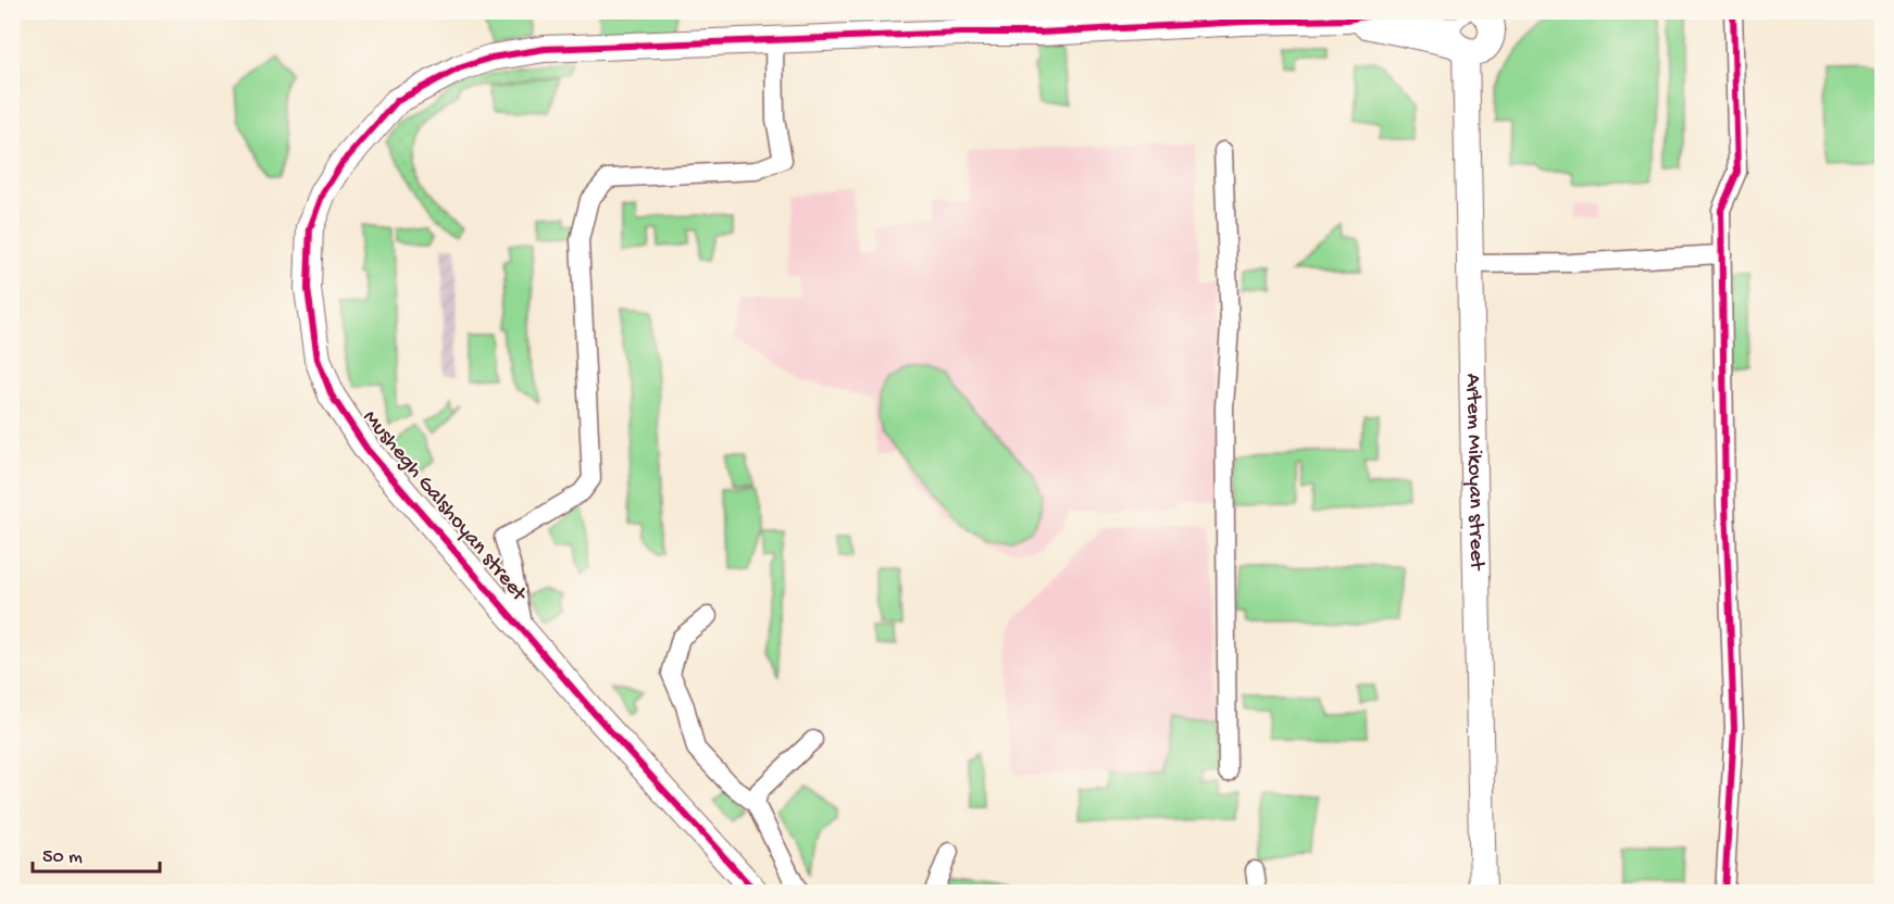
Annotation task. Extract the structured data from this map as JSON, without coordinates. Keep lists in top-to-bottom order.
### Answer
{
  "streets": {
    "street": ["Artem Mikoyan street", "Mushegh Galshoyan street"]
  },
  "crossings": [
    ["Artem Mikoyan street", "Mushegh Galshoyan street"]
  ],
  "scale_bar": "50 m"
}
